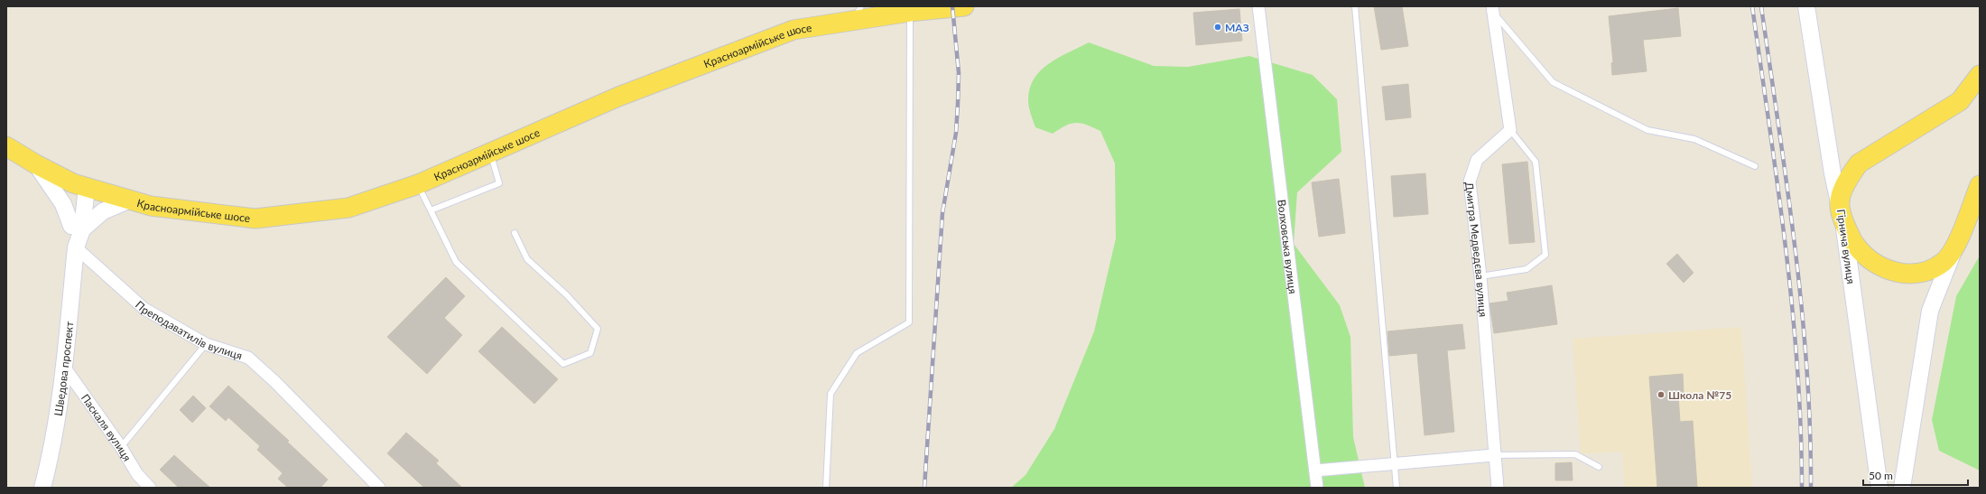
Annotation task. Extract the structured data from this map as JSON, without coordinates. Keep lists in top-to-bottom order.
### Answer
{
  "streets": {
    "main road": ["Красноармійське шосе", "Гірнича вулиця", "Шведова проспект"],
    "street": [
      "Волховська вулиця",
      "Дмитра Медведєва вулиця",
      "Преподаватилів вулиця",
      "Паскаля вулиця"
    ]
  },
  "crossings": [
    ["Красноармійське шосе", "Шведова проспект"],
    ["Преподаватилів вулиця", "Шведова проспект"],
    ["Шведова проспект", "Паскаля вулиця"]
  ],
  "places": ["МАЗ", "Школа №75"],
  "scale_bar": "50 m"
}
